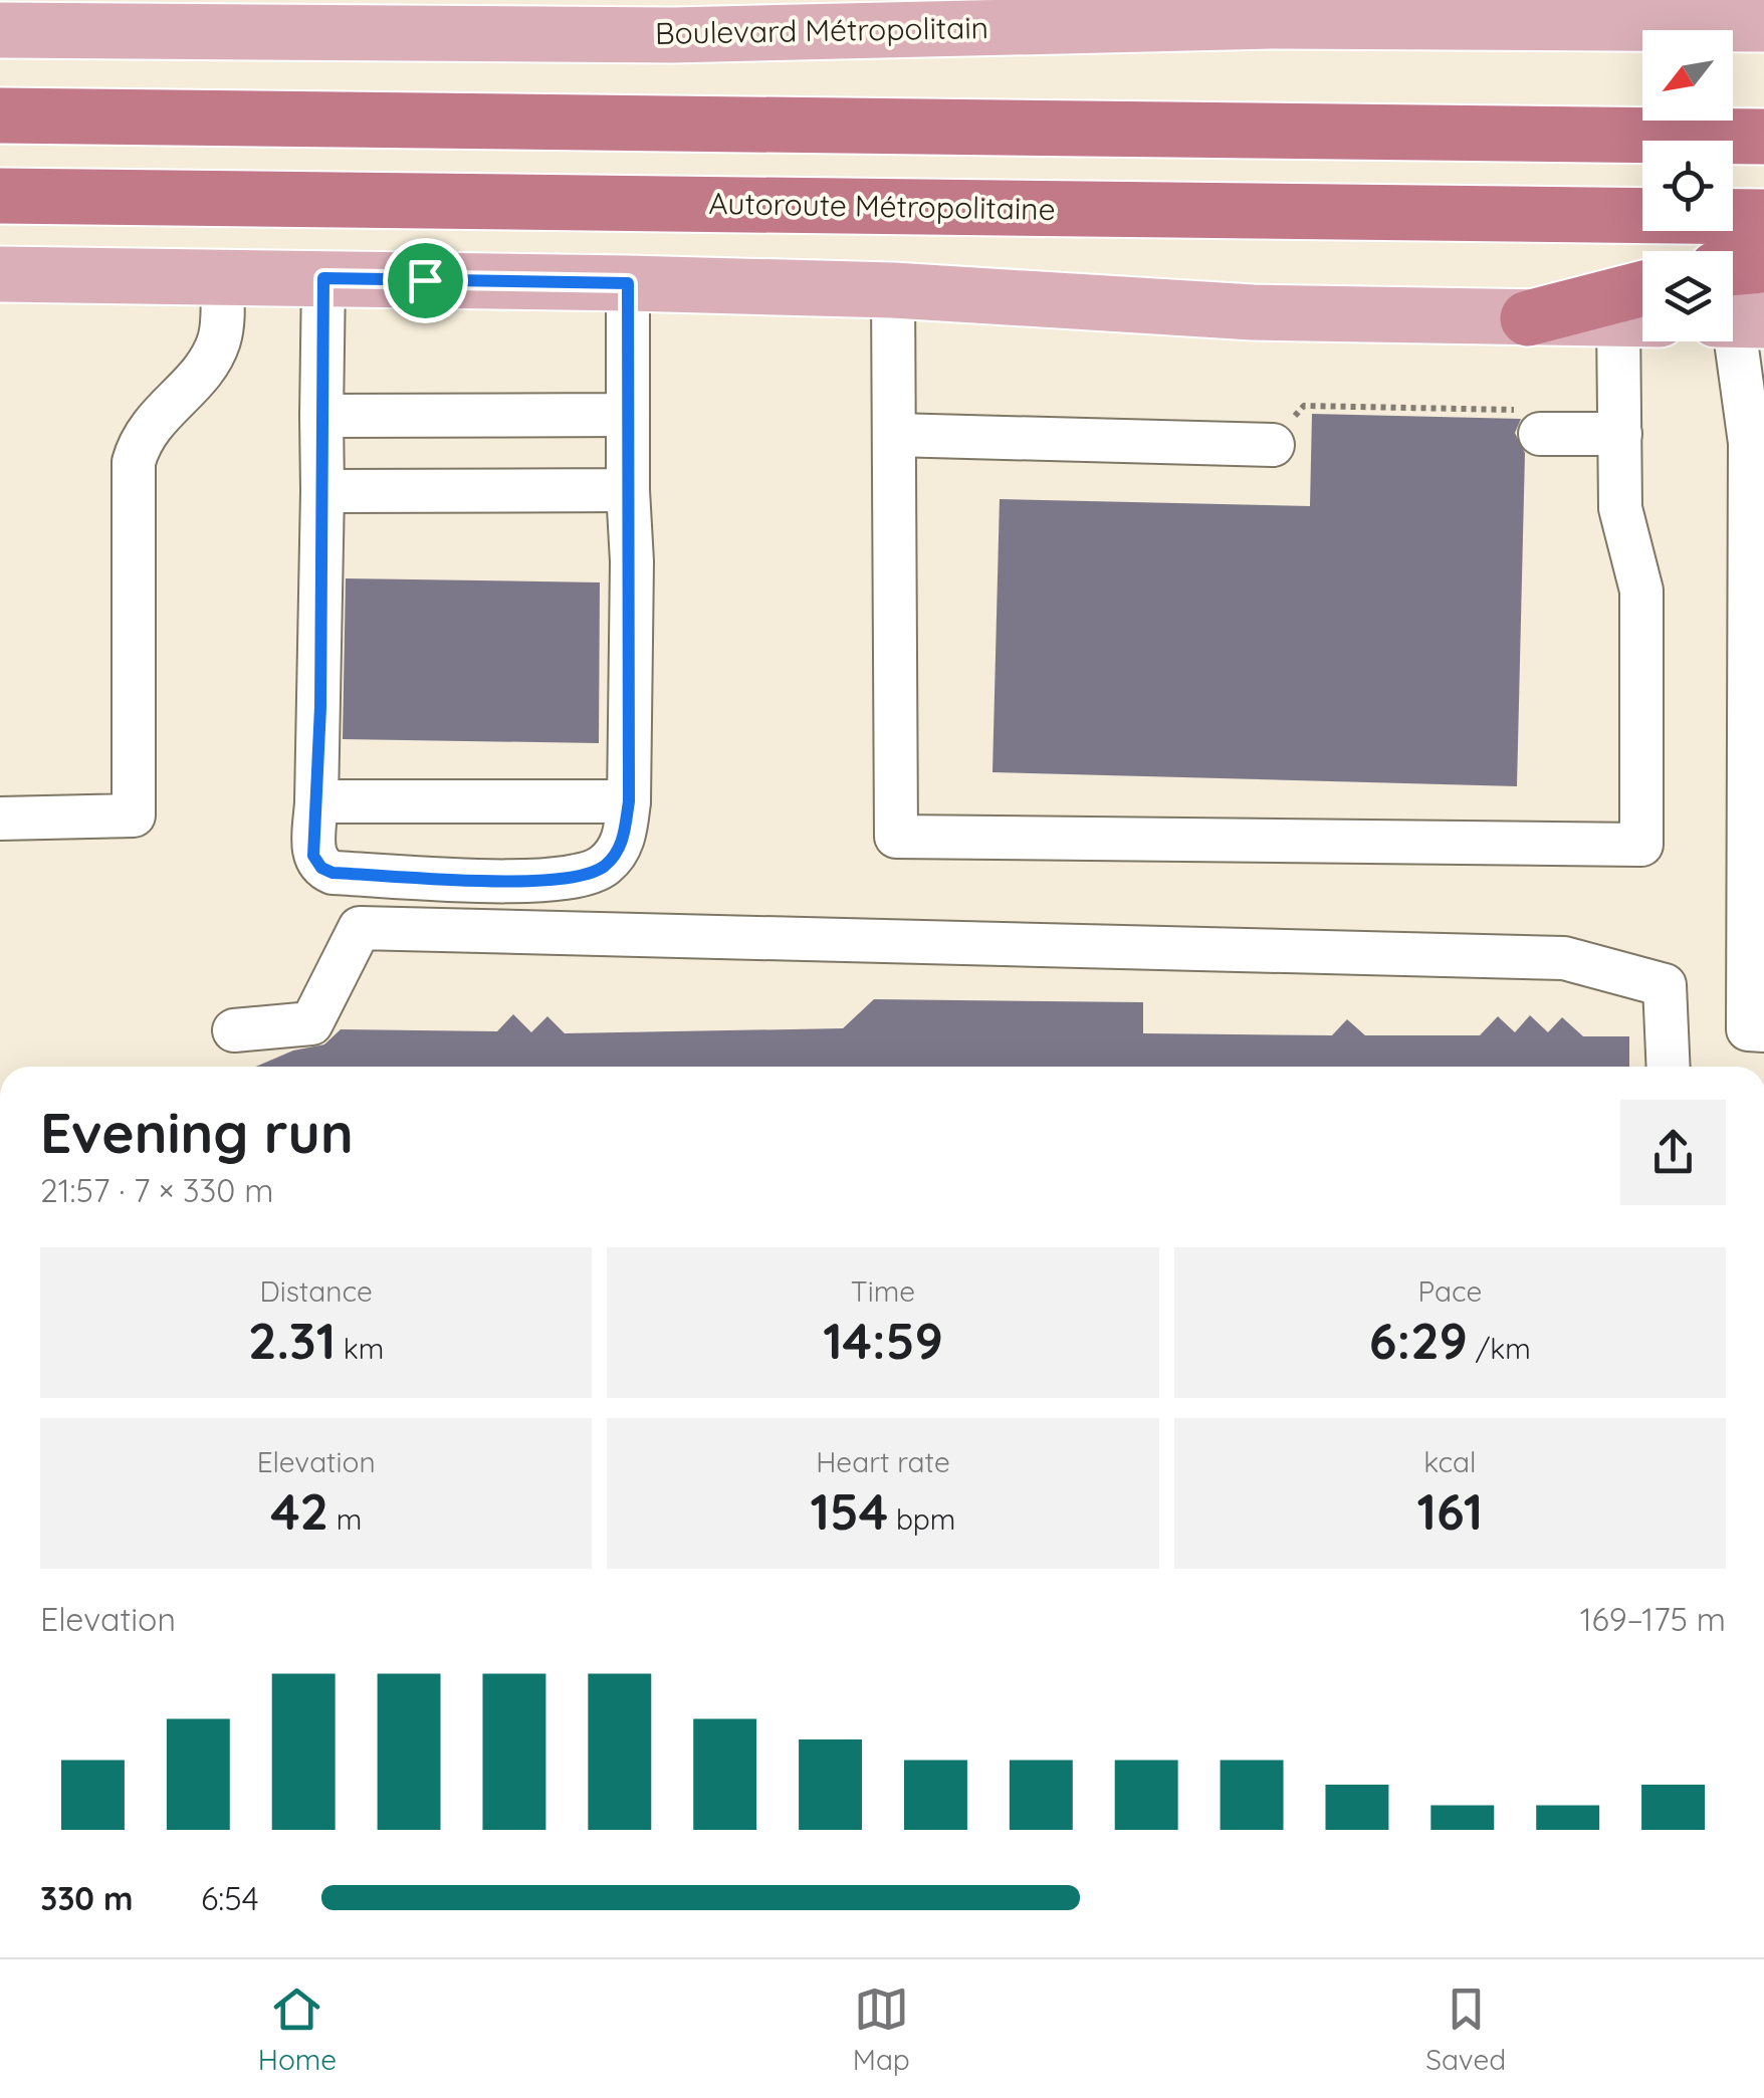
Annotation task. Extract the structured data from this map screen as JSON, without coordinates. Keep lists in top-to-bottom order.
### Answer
{
  "streets": {
    "highway": ["Autoroute Métropolitaine"],
    "main road": ["Boulevard Métropolitain"]
  },
  "north": "bottom left",
  "page": {
    "heading": ["Evening run", "21:57 · 7 × 330 m"],
    "stats": [
      ["Distance", "2.31 km"],
      ["Time", "14:59"],
      ["Pace", "6:29 /km"],
      ["Elevation", "42 m"],
      ["Heart rate", "154 bpm"],
      ["kcal", "161"]
    ],
    "chart": ["Elevation", "169–175 m"],
    "list": [
      {
        "name": "330 m",
        "note": "6:54"
      }
    ],
    "tabs": ["Home", "Map", "Saved"]
  }
}
